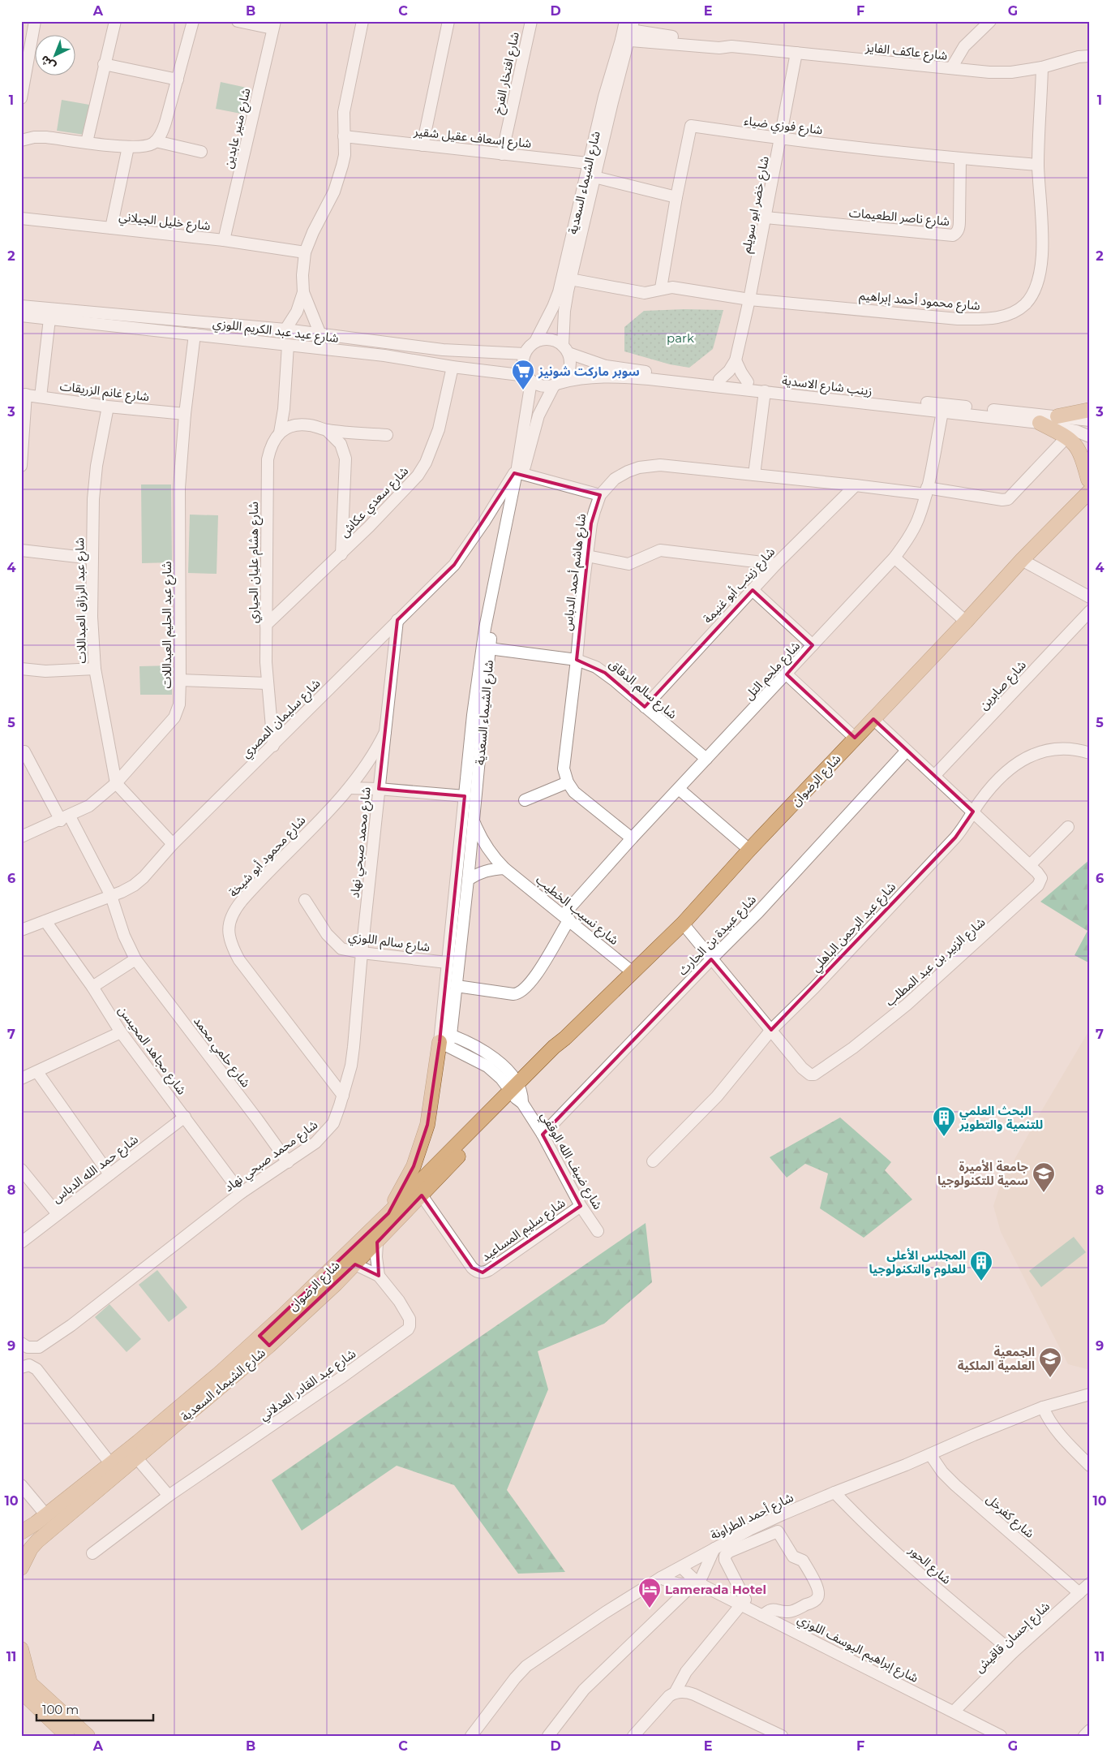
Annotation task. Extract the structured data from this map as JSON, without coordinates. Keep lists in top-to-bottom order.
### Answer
{
  "streets": {
    "main road": ["شارع الشيماء السعدية", "شارع الرضوان"],
    "street": [
      "شارع عاكف الفايز",
      "شارع افتخار الفرخ",
      "شارع فوزي ضياء",
      "شارع منير عابدين",
      "شارع إسعاف عقيل شقير",
      "شارع خضر ابو سويلم",
      "شارع ناصر الطعيمات",
      "شارع خليل الجيلاني",
      "شارع محمود أحمد إبراهيم",
      "شارع عيد عبد الكريم اللوزي",
      "زينب شارع الاسدية",
      "شارع غانم الزريقات",
      "شارع سعدي عكاش",
      "شارع هشام عليان الحياري",
      "شارع هاشم أحمد الدباس",
      "شارع زينب أبو غنيمة",
      "شارع عبد الرزاق العبداللات",
      "شارع عبد الحليم العبداللات",
      "شارع ملحم التل",
      "شارع صابرين",
      "شارع سالم الدقاق",
      "شارع سليمان المصري",
      "شارع محمد صبحي نهاد",
      "شارع محمود أبو شيخة",
      "شارع نسيب الخطيب",
      "شارع عبد الرحمن الباهلي",
      "شارع عبيدة بن الحارث",
      "شارع سالم اللوزي",
      "شارع الزبير بن عبد المطلب",
      "شارع مجاهد المحيسن",
      "شارع حلمي محمد",
      "شارع ضيف الله الوقفي",
      "شارع حمد الله الدباس",
      "شارع سليم المساعيد",
      "شارع عبد القادر العدلاني",
      "شارع أحمد الطراونة",
      "شارع كفرخل",
      "شارع الحور",
      "شارع إحسان قاقيش",
      "شارع إبراهيم اليوسف اللوزي"
    ]
  },
  "crossings": [
    ["شارع عاكف الفايز", "شارع الشيماء السعدية"],
    ["شارع عاكف الفايز", "شارع خضر ابو سويلم"],
    ["شارع عاكف الفايز", "شارع محمود أحمد إبراهيم"],
    ["شارع افتخار الفرخ", "شارع إسعاف عقيل شقير"],
    ["شارع فوزي ضياء", "شارع خضر ابو سويلم"],
    ["شارع فوزي ضياء", "شارع ناصر الطعيمات"],
    ["شارع فوزي ضياء", "شارع محمود أحمد إبراهيم"],
    ["شارع منير عابدين", "شارع خليل الجيلاني"],
    ["شارع إسعاف عقيل شقير", "شارع الشيماء السعدية"],
    ["شارع الشيماء السعدية", "شارع محمود أحمد إبراهيم"],
    ["شارع الشيماء السعدية", "شارع عيد عبد الكريم اللوزي"],
    ["شارع الشيماء السعدية", "زينب شارع الاسدية"],
    ["شارع الشيماء السعدية", "شارع ملحم التل"],
    ["شارع الشيماء السعدية", "شارع سالم الدقاق"],
    ["شارع الشيماء السعدية", "شارع سليمان المصري"],
    ["شارع الشيماء السعدية", "شارع الرضوان"],
    ["شارع الشيماء السعدية", "شارع نسيب الخطيب"],
    ["شارع الشيماء السعدية", "شارع سالم اللوزي"],
    ["شارع الشيماء السعدية", "شارع ضيف الله الوقفي"],
    ["شارع الشيماء السعدية", "شارع سليم المساعيد"],
    ["شارع الشيماء السعدية", "شارع عبد القادر العدلاني"],
    ["شارع خضر ابو سويلم", "شارع ناصر الطعيمات"],
    ["شارع خضر ابو سويلم", "شارع محمود أحمد إبراهيم"],
    ["شارع خضر ابو سويلم", "زينب شارع الاسدية"],
    ["شارع عيد عبد الكريم اللوزي", "زينب شارع الاسدية"],
    ["شارع عيد عبد الكريم اللوزي", "شارع سعدي عكاش"],
    ["شارع عيد عبد الكريم اللوزي", "شارع هشام عليان الحياري"],
    ["شارع عيد عبد الكريم اللوزي", "شارع عبد الحليم العبداللات"],
    ["زينب شارع الاسدية", "شارع ملحم التل"],
    ["شارع غانم الزريقات", "شارع عبد الرزاق العبداللات"],
    ["شارع غانم الزريقات", "شارع عبد الحليم العبداللات"],
    ["شارع سعدي عكاش", "شارع هشام عليان الحياري"],
    ["شارع هشام عليان الحياري", "شارع سليمان المصري"],
    ["شارع هاشم أحمد الدباس", "شارع زينب أبو غنيمة"],
    ["شارع هاشم أحمد الدباس", "شارع ملحم التل"],
    ["شارع هاشم أحمد الدباس", "شارع سالم الدقاق"],
    ["شارع زينب أبو غنيمة", "شارع سالم الدقاق"],
    ["شارع عبد الرزاق العبداللات", "شارع عبد الحليم العبداللات"],
    ["شارع عبد الحليم العبداللات", "شارع حلمي محمد"],
    ["شارع ملحم التل", "شارع سالم الدقاق"],
    ["شارع ملحم التل", "شارع نسيب الخطيب"],
    ["شارع صابرين", "شارع الزبير بن عبد المطلب"],
    ["شارع سليمان المصري", "شارع محمود أبو شيخة"],
    ["شارع سليمان المصري", "شارع مجاهد المحيسن"],
    ["شارع سليمان المصري", "شارع حلمي محمد"],
    ["شارع الرضوان", "شارع نسيب الخطيب"],
    ["شارع الرضوان", "شارع الزبير بن عبد المطلب"],
    ["شارع الرضوان", "شارع ضيف الله الوقفي"],
    ["شارع الرضوان", "شارع سليم المساعيد"],
    ["شارع محمد صبحي نهاد", "شارع محمود أبو شيخة"],
    ["شارع محمد صبحي نهاد", "شارع سالم اللوزي"],
    ["شارع محمد صبحي نهاد", "شارع مجاهد المحيسن"],
    ["شارع محمد صبحي نهاد", "شارع حلمي محمد"],
    ["شارع عبد الرحمن الباهلي", "شارع الزبير بن عبد المطلب"],
    ["شارع عبيدة بن الحارث", "شارع الزبير بن عبد المطلب"],
    ["شارع عبيدة بن الحارث", "شارع ضيف الله الوقفي"],
    ["شارع مجاهد المحيسن", "شارع حمد الله الدباس"],
    ["شارع ضيف الله الوقفي", "شارع سليم المساعيد"],
    ["شارع أحمد الطراونة", "شارع كفرخل"],
    ["شارع أحمد الطراونة", "شارع الحور"],
    ["شارع أحمد الطراونة", "شارع إبراهيم اليوسف اللوزي"],
    ["شارع كفرخل", "شارع إحسان قاقيش"],
    ["شارع الحور", "شارع إحسان قاقيش"],
    ["شارع إحسان قاقيش", "شارع إبراهيم اليوسف اللوزي"]
  ],
  "parks": ["park"],
  "places": {
    "supermarket": ["سوبر ماركت شونيز"],
    "building": ["البحث العلمي للتنمية والتطوير", "المجلس الأعلى للعلوم والتكنولوجيا"],
    "school or university": ["جامعة الأميرة سمية للتكنولوجيا", "الجمعية العلمية الملكية"],
    "hotel": ["Lamerada Hotel"]
  },
  "scale_bar": "100 m",
  "north": "bottom left",
  "grid": {
    "columns": [
      "A",
      "B",
      "C",
      "D",
      "E",
      "F",
      "G"
    ],
    "rows": [
      "1",
      "2",
      "3",
      "4",
      "5",
      "6",
      "7",
      "8",
      "9",
      "10",
      "11"
    ]
  }
}
